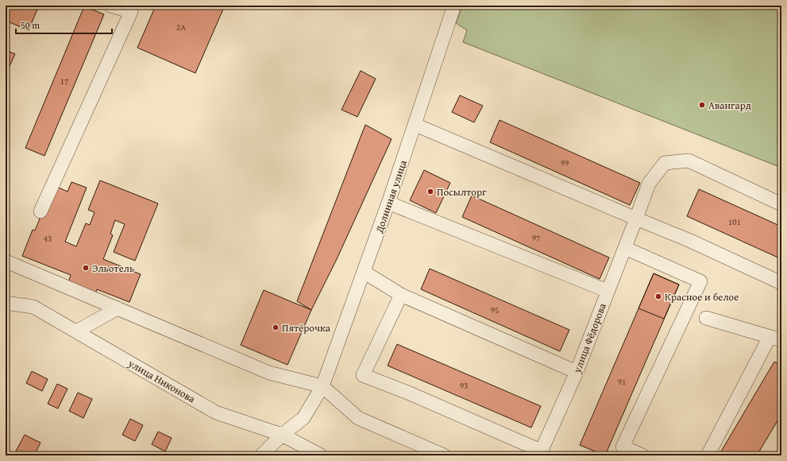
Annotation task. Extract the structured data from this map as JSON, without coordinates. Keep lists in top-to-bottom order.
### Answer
{
  "streets": {
    "street": ["Долинная улица", "улица Фёдорова", "улица Никонова"]
  },
  "crossings": [
    ["Долинная улица", "улица Никонова"]
  ],
  "places": [
    "Авангард",
    "Посылторг",
    "Эльотель",
    "Красное и белое",
    "Пятёрочка"
  ],
  "house_numbers": [
    "2А",
    "17",
    "99",
    "101",
    "97",
    "43",
    "95",
    "91",
    "93"
  ],
  "scale_bar": "50 m"
}
